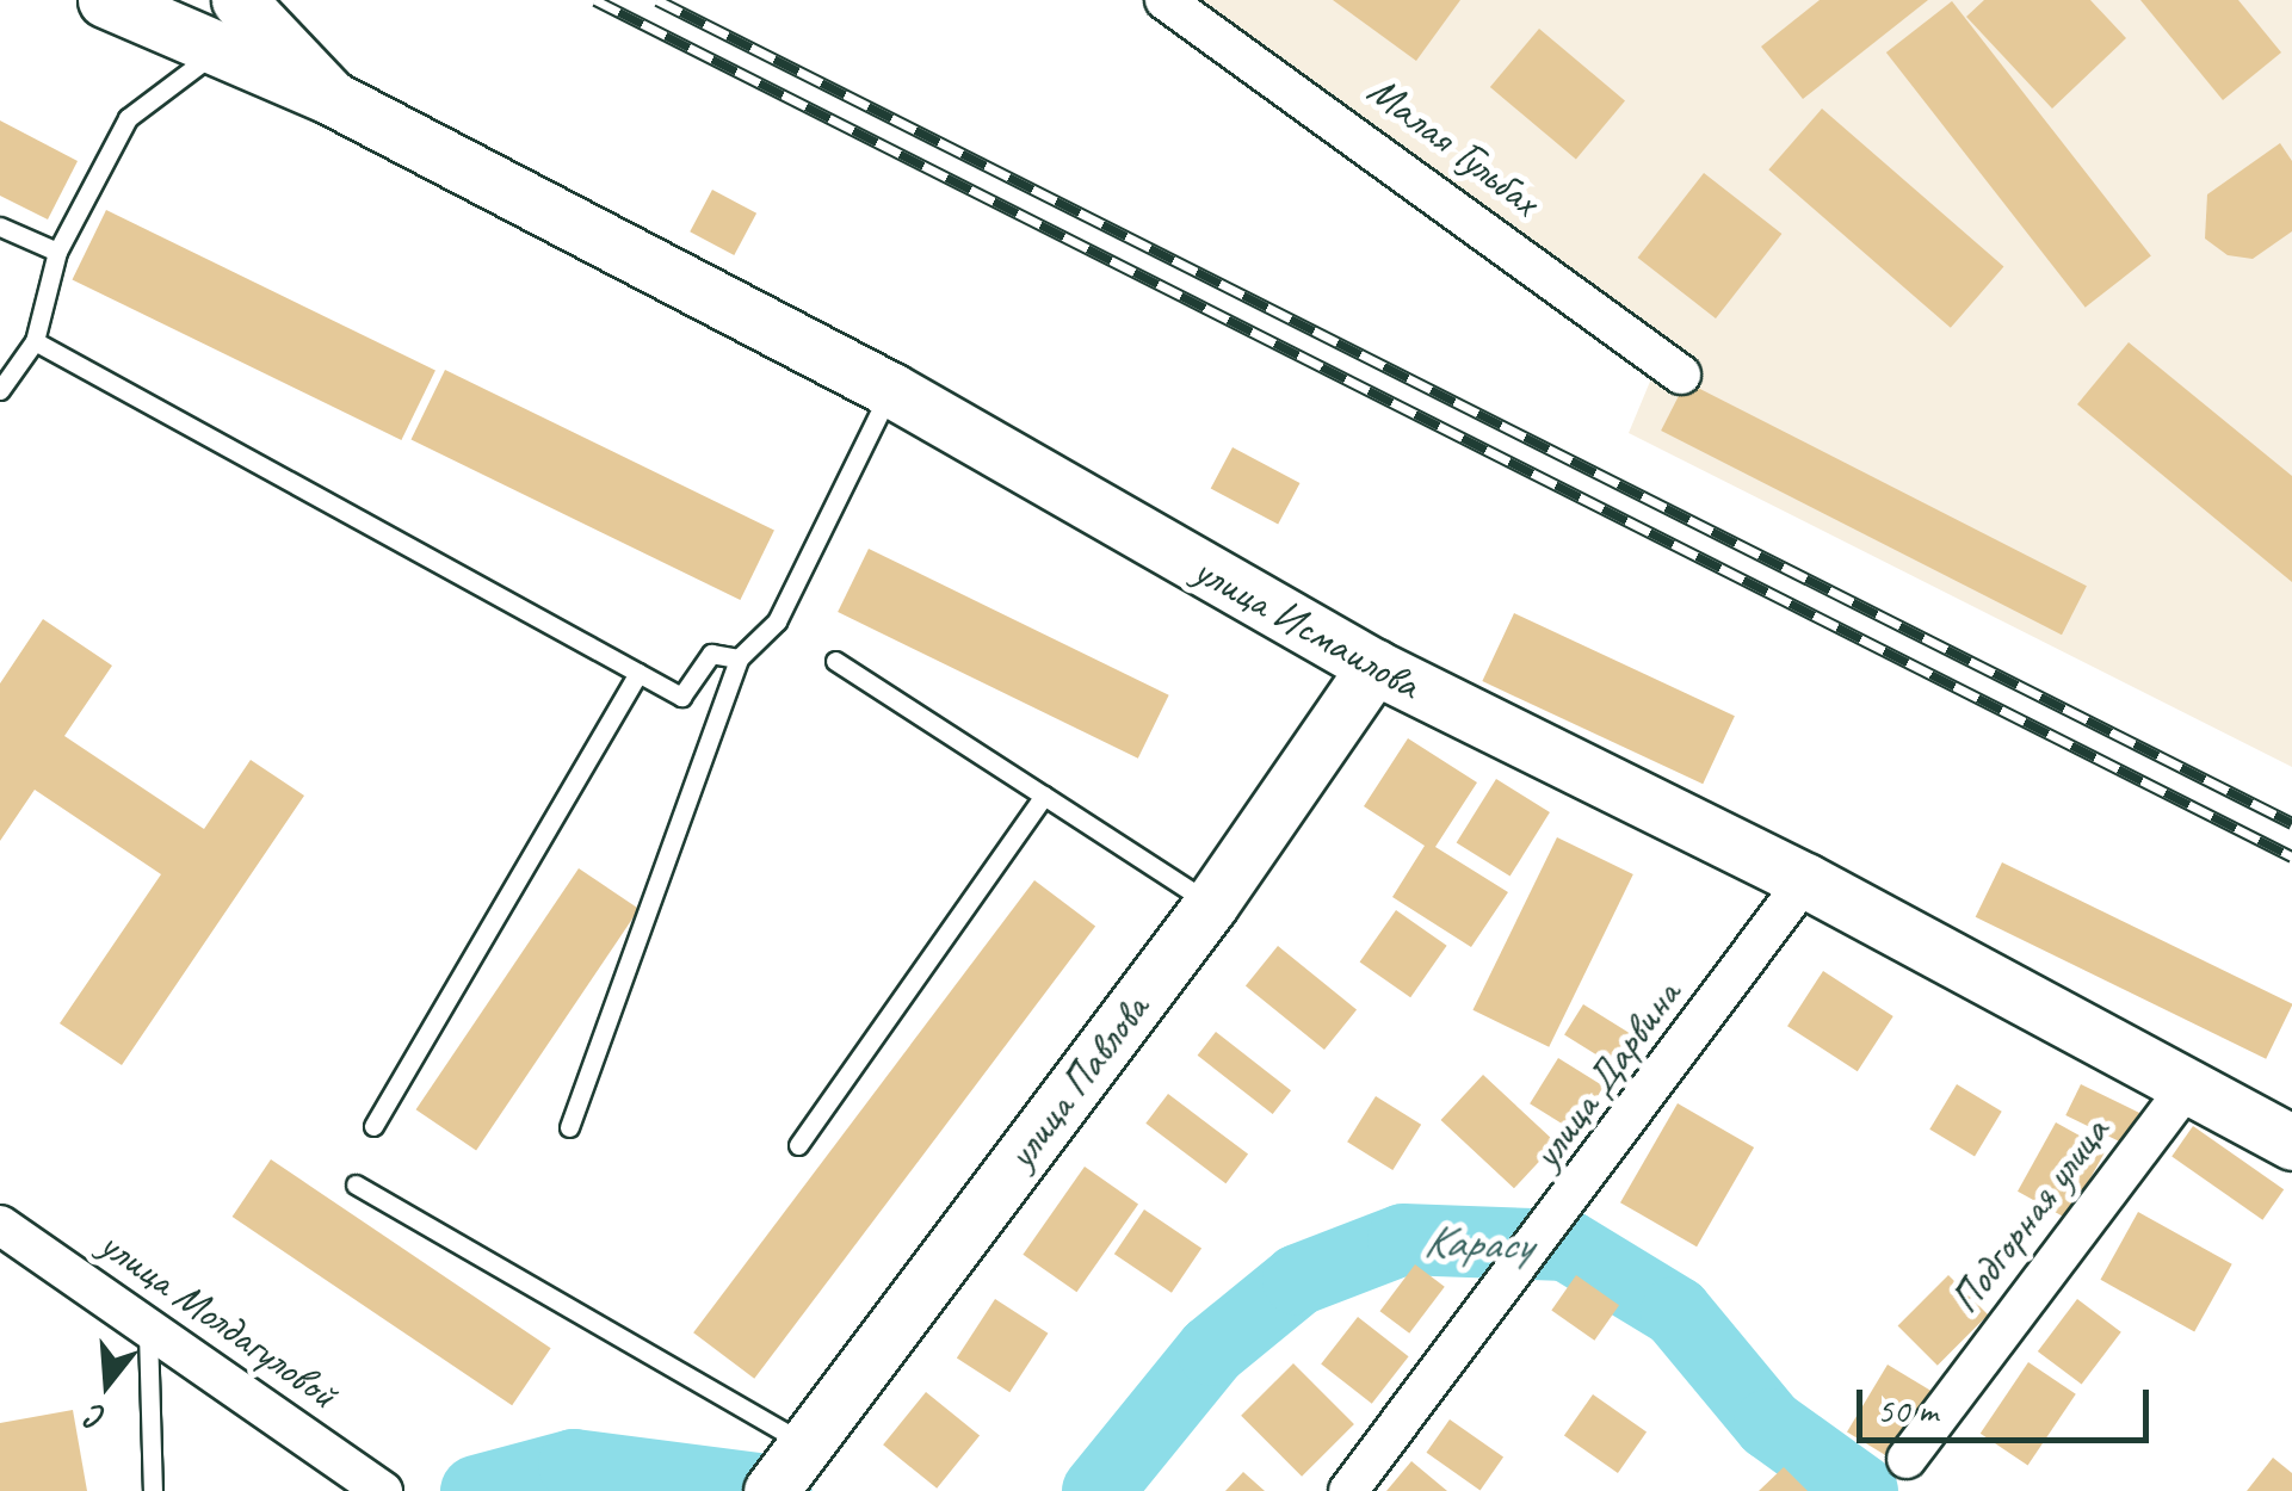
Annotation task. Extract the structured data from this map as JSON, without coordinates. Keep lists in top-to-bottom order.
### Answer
{
  "streets": {
    "main road": ["улица Исмаилова", "улица Павлова"],
    "street": [
      "Малая Гульбах",
      "улица Дарвина",
      "Подгорная улица",
      "улица Молдагуловой"
    ]
  },
  "crossings": [
    ["улица Исмаилова", "улица Дарвина"],
    ["улица Исмаилова", "улица Павлова"],
    ["улица Исмаилова", "Подгорная улица"]
  ],
  "water": ["Карасу"],
  "scale_bar": "50 m",
  "north": "bottom"
}
